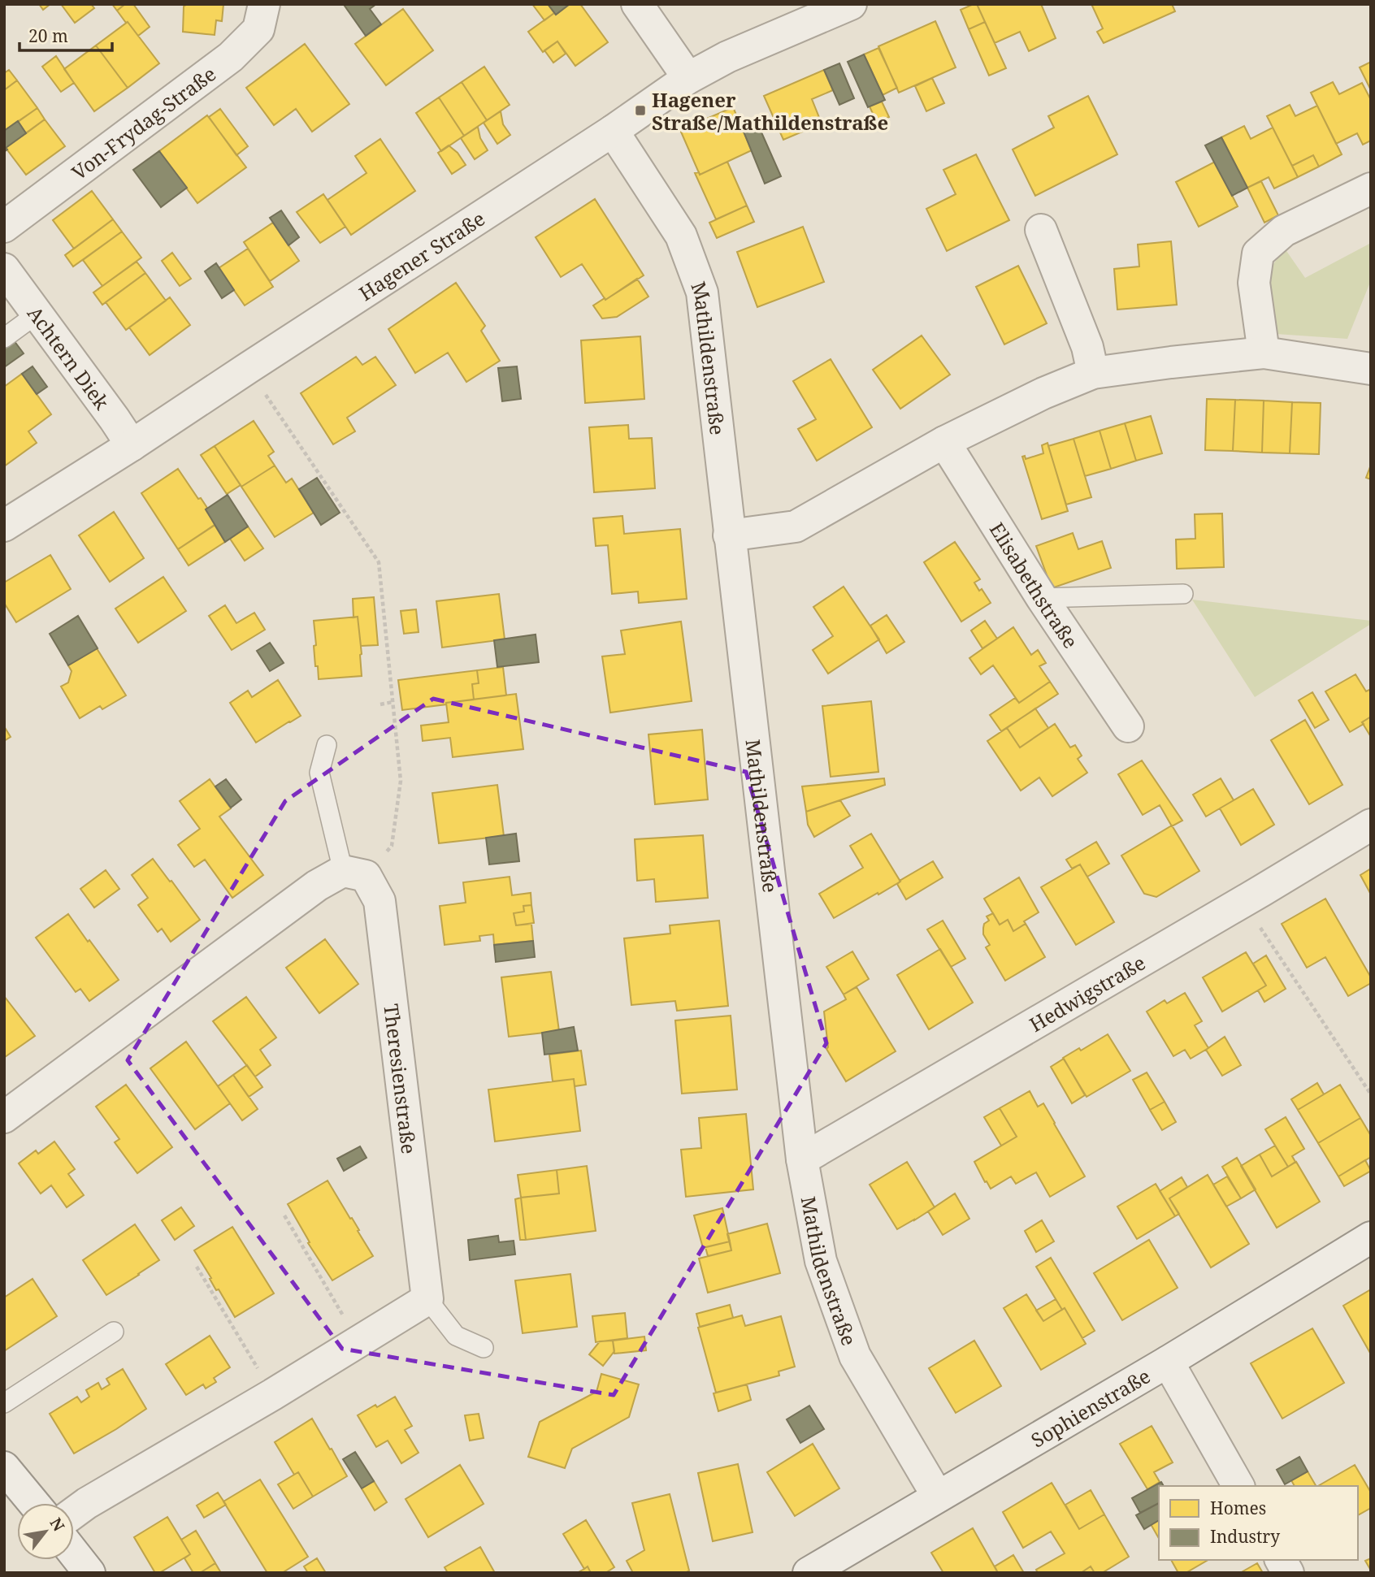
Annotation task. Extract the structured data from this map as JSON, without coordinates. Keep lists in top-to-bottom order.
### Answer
{
  "streets": {
    "street": [
      "Von-Frydag-Straße",
      "Hagener Straße",
      "Achtern Diek",
      "Mathildenstraße",
      "Elisabethstraße",
      "Hedwigstraße",
      "Theresienstraße",
      "Sophienstraße"
    ]
  },
  "crossings": [
    ["Hagener Straße", "Achtern Diek"],
    ["Hagener Straße", "Mathildenstraße"],
    ["Mathildenstraße", "Hedwigstraße"],
    ["Mathildenstraße", "Sophienstraße"]
  ],
  "places": {
    "transit": ["Hagener Straße/Mathildenstraße"]
  },
  "legend": ["Homes", "Industry"],
  "scale_bar": "20 m",
  "north": "top right"
}
